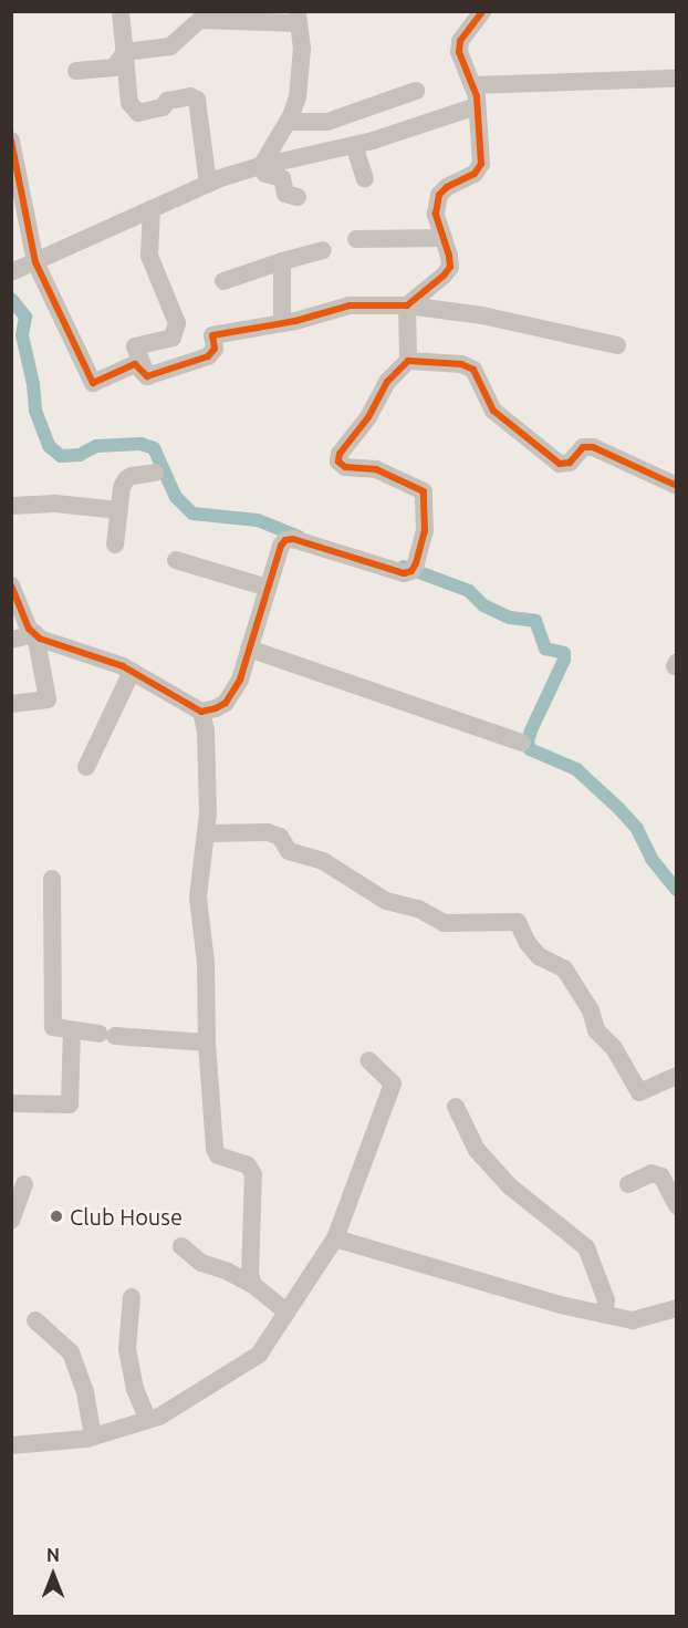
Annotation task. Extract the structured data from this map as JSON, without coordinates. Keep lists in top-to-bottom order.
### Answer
{
  "places": ["Club House"],
  "north": "top"
}
